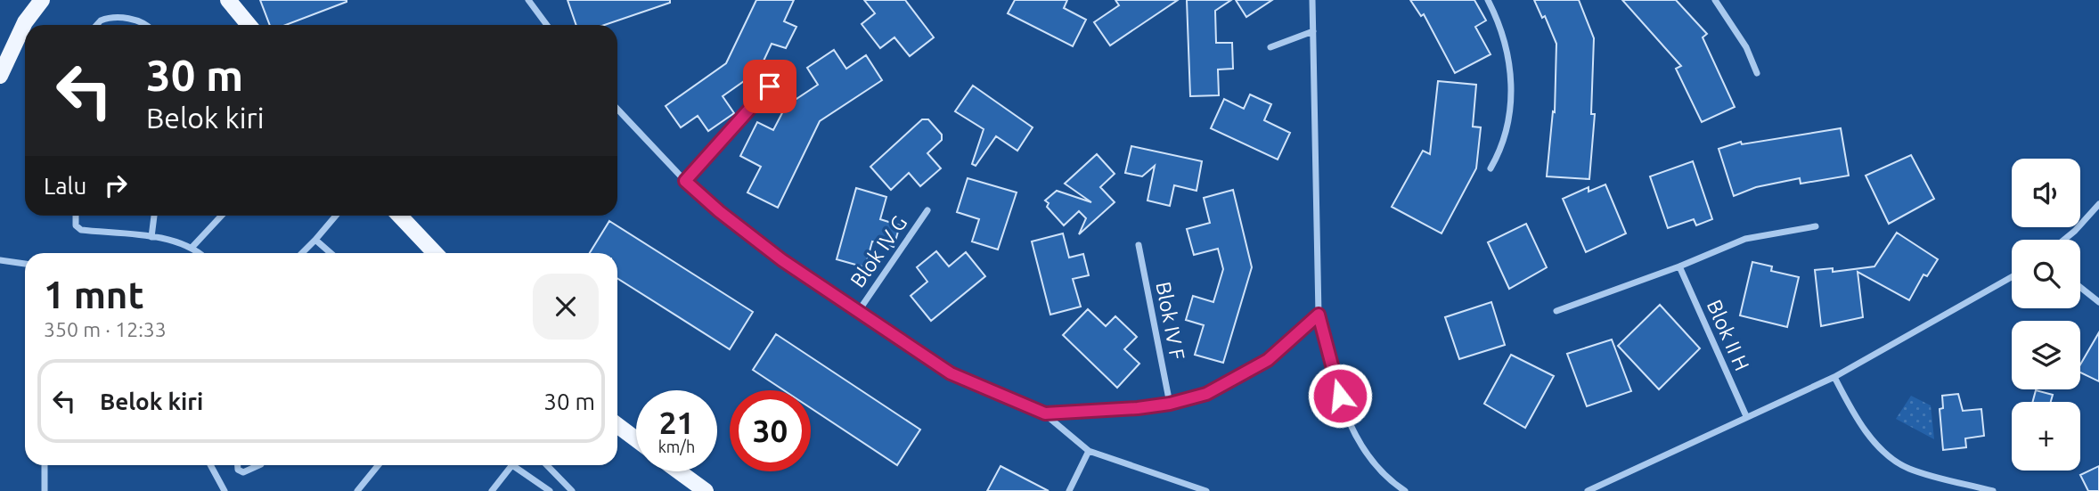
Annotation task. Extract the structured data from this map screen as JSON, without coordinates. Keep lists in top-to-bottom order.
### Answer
{
  "streets": {
    "street": ["Blok IV G", "Blok IV F", "Blok II H"]
  },
  "page": {
    "turn": ["30 m", "Belok kiri"],
    "then": "Lalu",
    "map_buttons": "+",
    "heading": ["1 mnt", "350 m · 12:33"],
    "list": [
      {
        "name": "Belok kiri",
        "value": "30 m"
      }
    ],
    "speed": "21 km/h",
    "limit": "30"
  }
}
